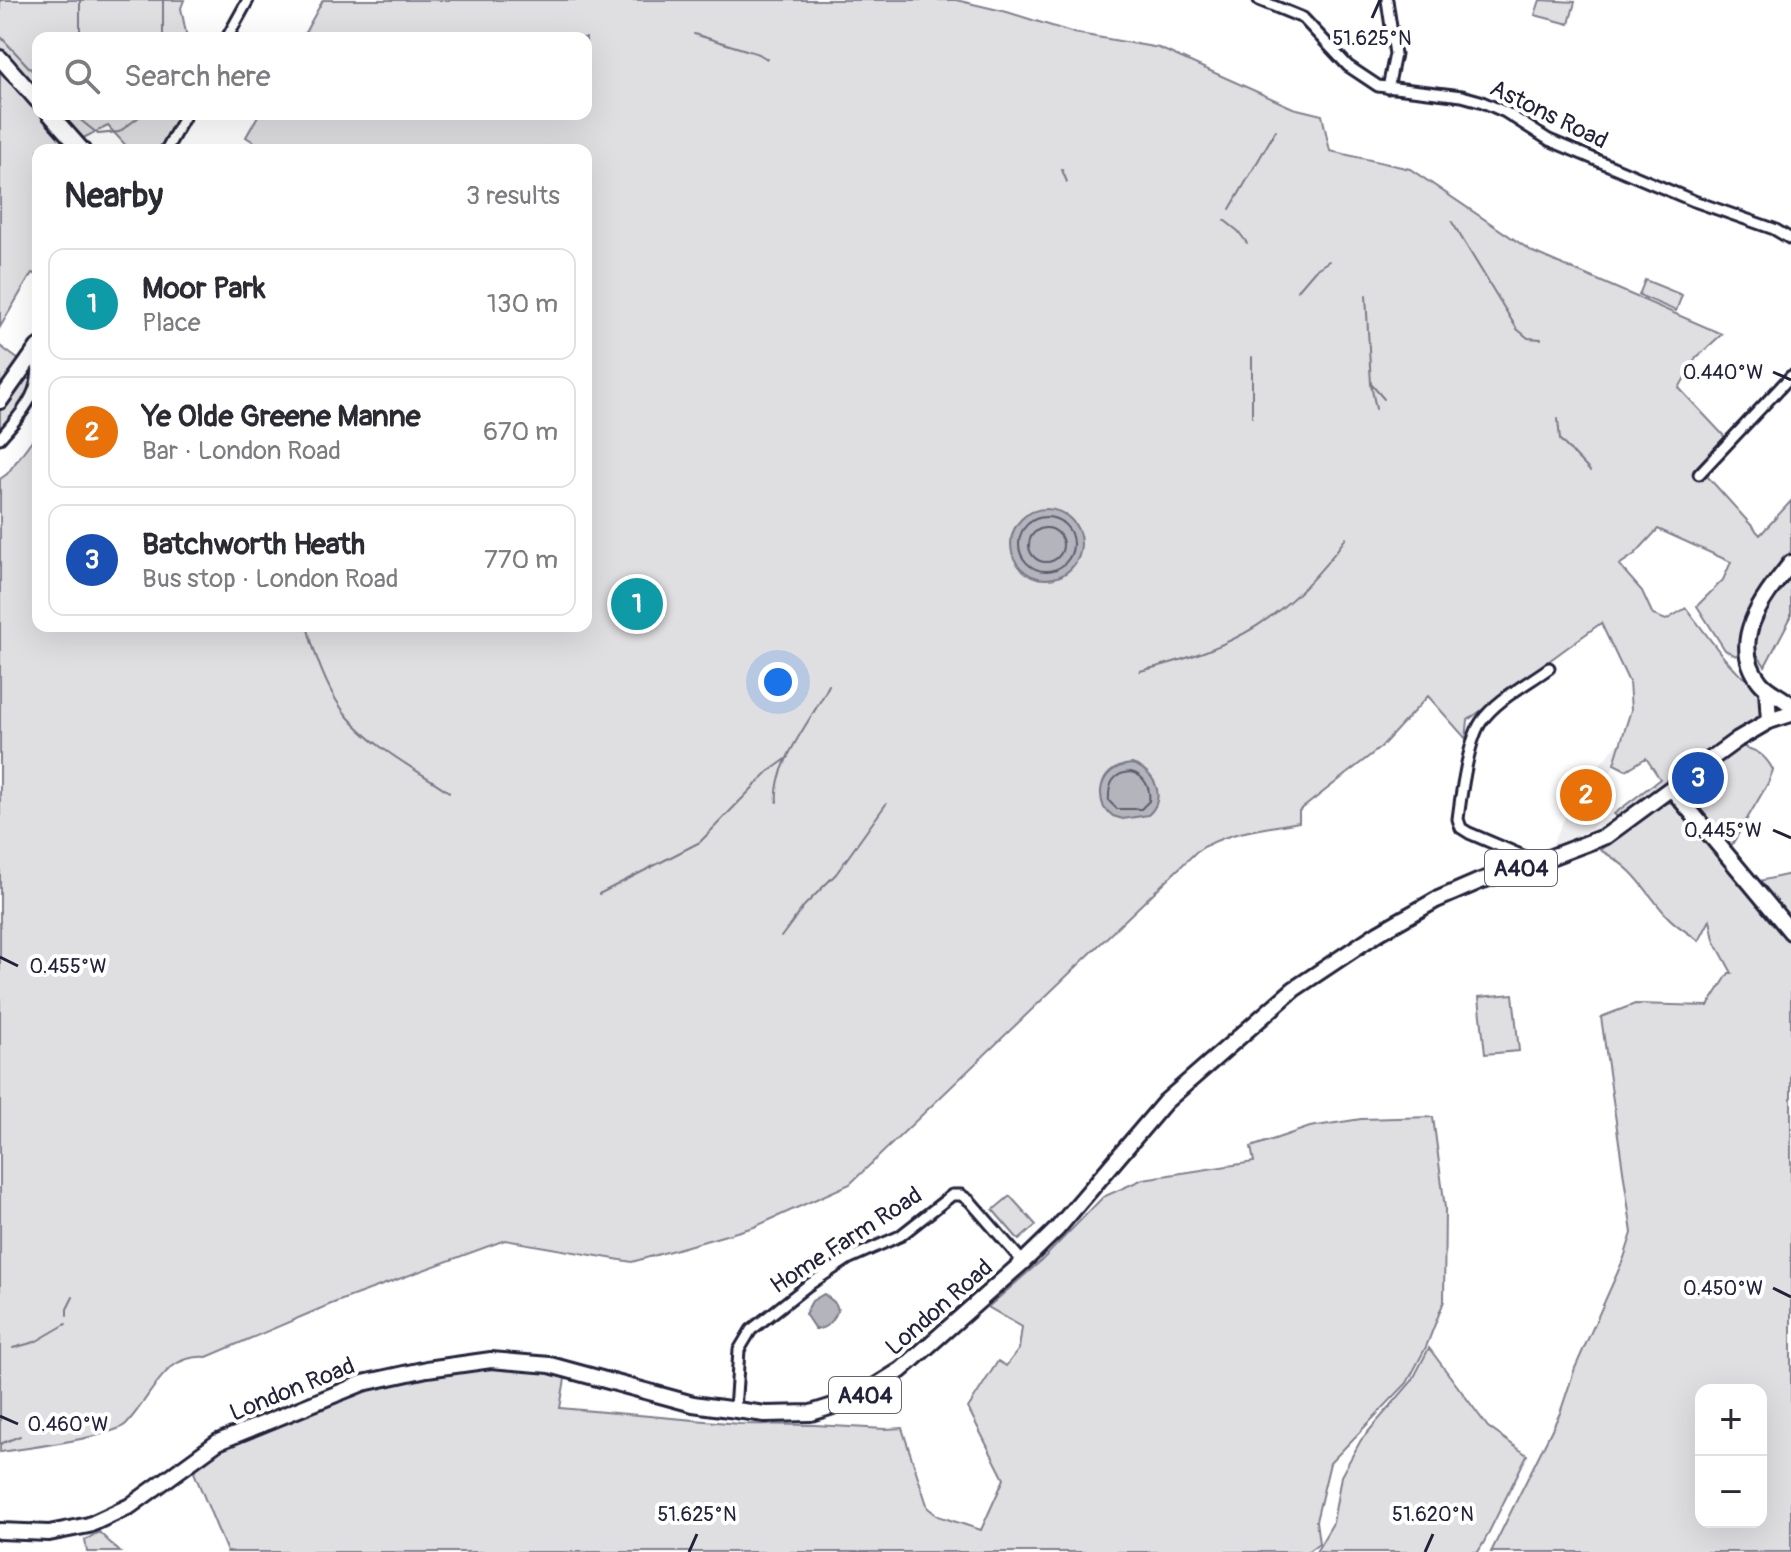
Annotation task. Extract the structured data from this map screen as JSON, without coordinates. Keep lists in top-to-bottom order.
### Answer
{
  "streets": {
    "main road": ["A404", "London Road"],
    "street": ["Astons Road", "Home Farm Road"]
  },
  "crossings": [
    ["A404", "London Road"],
    ["Home Farm Road", "London Road"]
  ],
  "page": {
    "search": "Search here",
    "heading": ["Nearby", "3 results"],
    "list": [
      {
        "mark": "1",
        "name": "Moor Park",
        "note": "Place",
        "value": "130 m"
      },
      {
        "mark": "2",
        "name": "Ye Olde Greene Manne",
        "note": "Bar · London Road",
        "value": "670 m"
      },
      {
        "mark": "3",
        "name": "Batchworth Heath",
        "note": "Bus stop · London Road",
        "value": "770 m"
      }
    ],
    "pins": ["1", "3", "2"],
    "map_buttons": ["+", "−"]
  },
  "coordinates": [
    "51.625°N",
    "0.440°W",
    "0.445°W",
    "0.455°W",
    "0.450°W",
    "0.460°W",
    "51.620°N"
  ]
}
